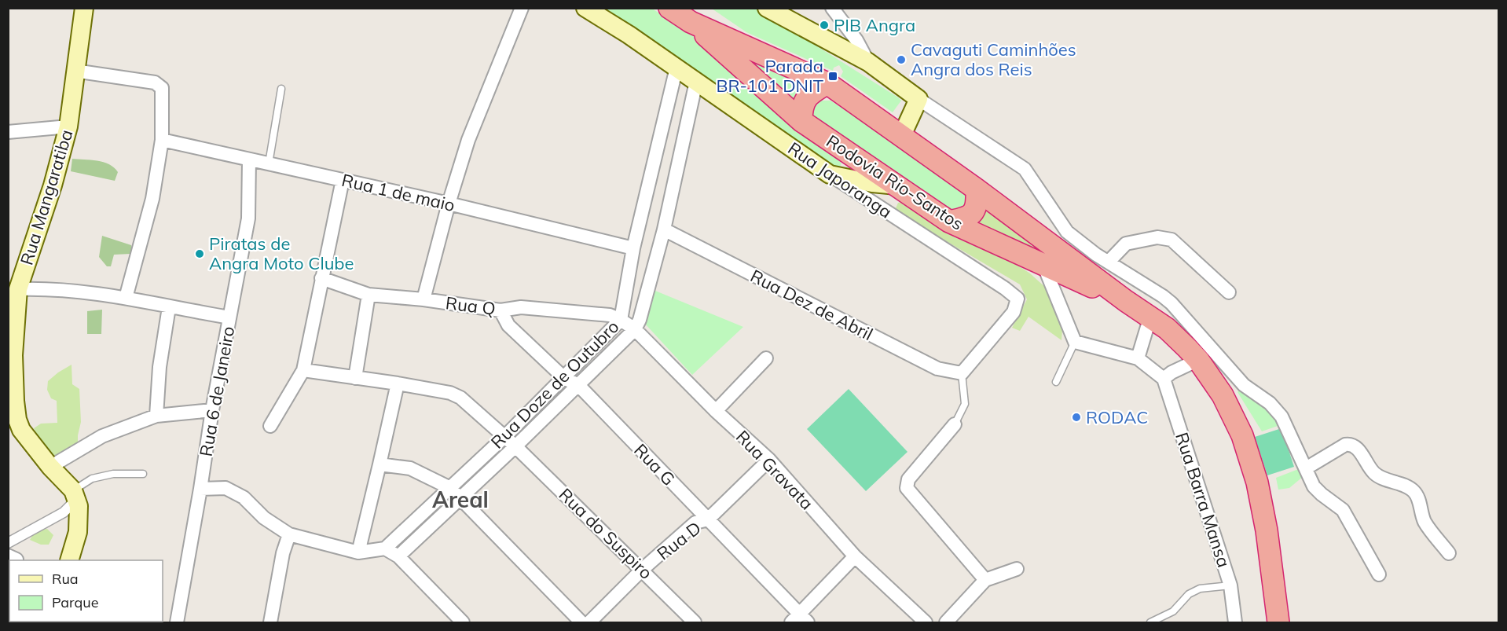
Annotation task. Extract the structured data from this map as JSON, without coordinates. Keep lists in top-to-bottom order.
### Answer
{
  "streets": {
    "highway": ["Rodovia Rio-Santos"],
    "main road": ["Rua Japoranga", "Rua Mangaratiba"],
    "street": [
      "Rua 1 de maio",
      "Rua Dez de Abril",
      "Rua Q",
      "Rua Doze de Outubro",
      "Rua 6 de Janeiro",
      "Rua G",
      "Rua Gravata",
      "Rua Barra Mansa",
      "Rua do Suspiro",
      "Rua D"
    ]
  },
  "crossings": [
    ["Rua Japoranga", "Rua Dez de Abril"],
    ["Rua Japoranga", "Rua Doze de Outubro"],
    ["Rua 1 de maio", "Rua Doze de Outubro"],
    ["Rua 1 de maio", "Rua 6 de Janeiro"],
    ["Rua Dez de Abril", "Rua Doze de Outubro"],
    ["Rua Q", "Rua Doze de Outubro"],
    ["Rua Q", "Rua G"],
    ["Rua Q", "Rua Gravata"],
    ["Rua Doze de Outubro", "Rua G"],
    ["Rua Doze de Outubro", "Rua Gravata"],
    ["Rua Doze de Outubro", "Rua do Suspiro"],
    ["Rua G", "Rua D"],
    ["Rua Gravata", "Rua D"],
    ["Rua do Suspiro", "Rua D"]
  ],
  "districts": ["Areal"],
  "places": {
    "other": [
      "PIB Angra",
      "Cavaguti Caminhões Angra dos Reis",
      "Piratas de Angra Moto Clube",
      "RODAC"
    ],
    "transit": ["Parada BR-101 DNIT"]
  },
  "legend": ["Rua", "Parque"]
}
